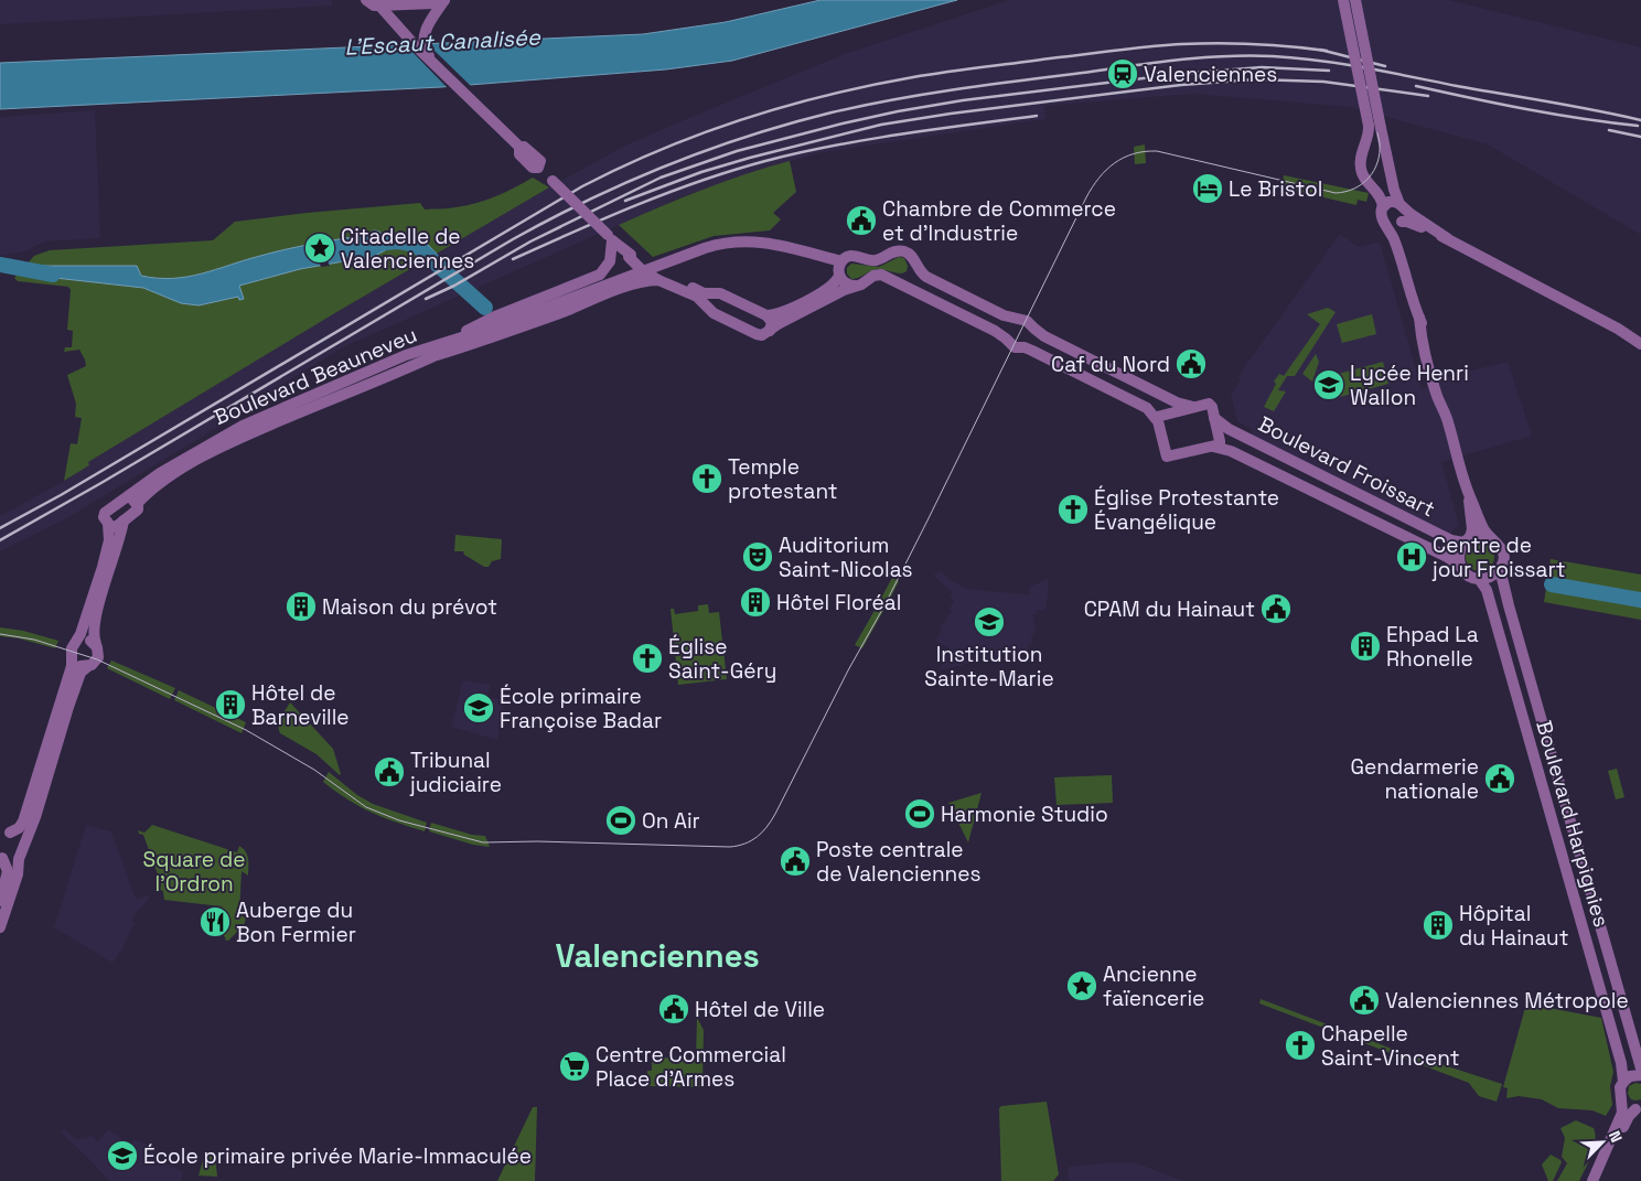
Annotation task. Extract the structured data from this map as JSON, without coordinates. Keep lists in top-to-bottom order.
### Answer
{
  "streets": {
    "main road": ["Boulevard Beauneveu", "Boulevard Froissart", "Boulevard Harpignies"]
  },
  "crossings": [
    ["Boulevard Froissart", "Boulevard Harpignies"]
  ],
  "districts": ["Valenciennes"],
  "water": ["L'Escaut Canalisée"],
  "parks": ["Square de l'Ordron"],
  "places": {
    "station": ["Valenciennes"],
    "hotel": ["Le Bristol"],
    "public building": [
      "Chambre de Commerce et d'Industrie",
      "Caf du Nord",
      "CPAM du Hainaut",
      "Tribunal judiciaire",
      "Gendarmerie nationale",
      "Poste centrale de Valenciennes",
      "Valenciennes Métropole",
      "Hôtel de Ville"
    ],
    "place": ["Citadelle de Valenciennes", "Ancienne faïencerie"],
    "school or university": [
      "Lycée Henri Wallon",
      "Institution Sainte-Marie",
      "École primaire Françoise Badar",
      "École primaire privée Marie-Immaculée"
    ],
    "church": [
      "Temple protestant",
      "Église Protestante Évangélique",
      "Église Saint-Géry",
      "Chapelle Saint-Vincent"
    ],
    "theatre": ["Auditorium Saint-Nicolas"],
    "hospital": ["Centre de jour Froissart"],
    "building": [
      "Hôtel Floréal",
      "Maison du prévot",
      "Ehpad La Rhonelle",
      "Hôtel de Barneville",
      "Hôpital du Hainaut"
    ],
    "sports": ["Harmonie Studio", "On Air"],
    "restaurant": ["Auberge du Bon Fermier"],
    "supermarket": ["Centre Commercial Place d'Armes"]
  },
  "north": "top right"
}
